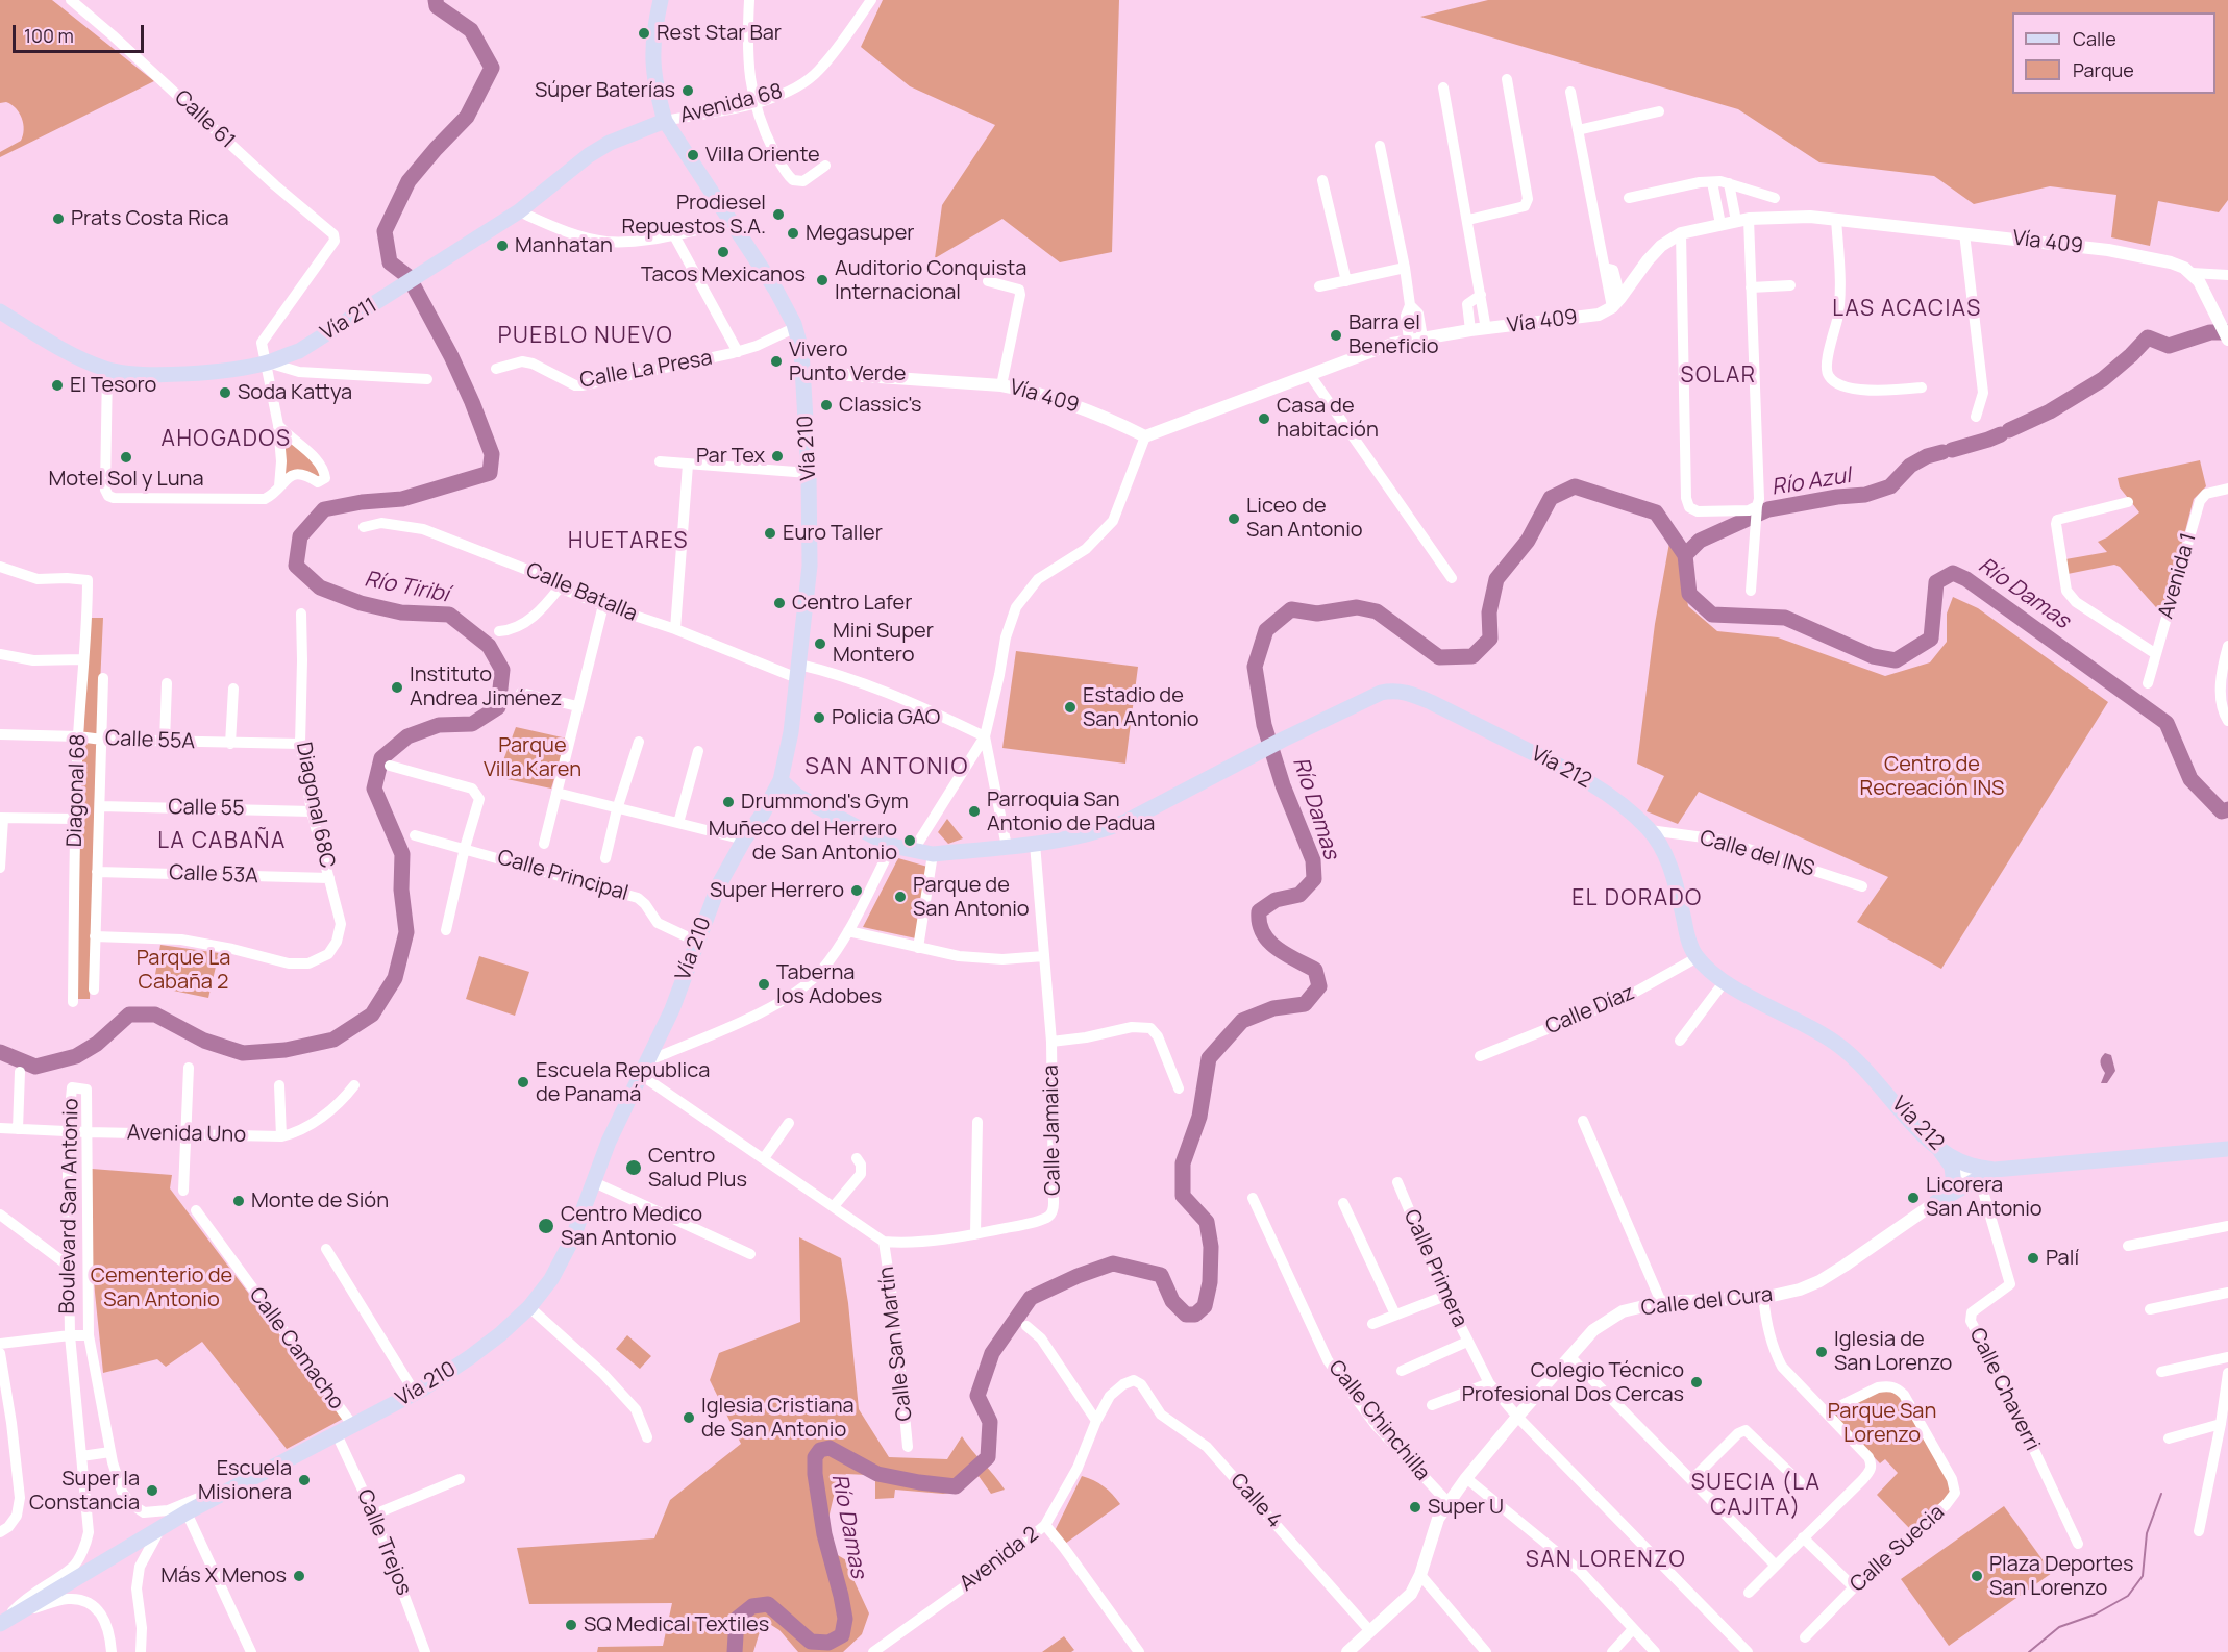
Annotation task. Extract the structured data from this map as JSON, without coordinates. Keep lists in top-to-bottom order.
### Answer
{
  "streets": {
    "main road": ["Vía 211", "Vía 210", "Vía 212"],
    "street": [
      "Avenida 68",
      "Calle 61",
      "Vía 409",
      "Calle La Presa",
      "Avenida 1",
      "Calle Batalla",
      "Calle 55A",
      "Diagonal 68",
      "Diagonal 68C",
      "Calle 55",
      "Calle del INS",
      "Calle 53A",
      "Calle Principal",
      "Calle Díaz",
      "Calle Jamaica",
      "Avenida Uno",
      "Boulevard San Antonio",
      "Calle Primera",
      "Calle del Cura",
      "Calle San Martín",
      "Calle Camacho",
      "Calle Chaverri",
      "Calle Chinchilla",
      "Calle 4",
      "Calle Trejos",
      "Calle Suecia",
      "Avenida 2"
    ]
  },
  "crossings": [
    ["Avenida 68", "Vía 211"],
    ["Avenida 68", "Vía 210"],
    ["Calle 61", "Vía 211"],
    ["Vía 409", "Vía 210"],
    ["Vía 211", "Vía 210"],
    ["Calle La Presa", "Vía 210"],
    ["Vía 210", "Calle Batalla"],
    ["Vía 210", "Vía 212"],
    ["Vía 210", "Calle Principal"],
    ["Vía 210", "Boulevard San Antonio"],
    ["Vía 210", "Calle Camacho"],
    ["Vía 210", "Calle Trejos"],
    ["Calle 55A", "Diagonal 68"],
    ["Calle 55A", "Diagonal 68C"],
    ["Vía 212", "Calle del INS"],
    ["Vía 212", "Calle Díaz"],
    ["Vía 212", "Calle Jamaica"],
    ["Vía 212", "Calle del Cura"],
    ["Vía 212", "Calle Chaverri"],
    ["Diagonal 68C", "Calle 55"],
    ["Diagonal 68C", "Calle 53A"],
    ["Calle Jamaica", "Calle San Martín"],
    ["Avenida Uno", "Boulevard San Antonio"],
    ["Calle Primera", "Calle del Cura"],
    ["Calle del Cura", "Calle Chaverri"],
    ["Calle del Cura", "Calle Chinchilla"],
    ["Calle del Cura", "Calle 4"],
    ["Calle 4", "Avenida 2"]
  ],
  "districts": [
    "LAS ACACIAS",
    "PUEBLO NUEVO",
    "SOLAR",
    "AHOGADOS",
    "HUETARES",
    "SAN ANTONIO",
    "LA CABAÑA",
    "EL DORADO",
    "SUECIA (LA CAJITA)",
    "SAN LORENZO"
  ],
  "water": ["Río Azul", "Río Tiribí", "Río Damas"],
  "parks": [
    "Parque Villa Karen",
    "Centro de Recreación INS",
    "Parque La Cabaña 2",
    "Cementerio de San Antonio",
    "Parque San Lorenzo"
  ],
  "places": [
    "Rest Star Bar",
    "Súper Baterías",
    "Villa Oriente",
    "Prodiesel Repuestos S.A.",
    "Prats Costa Rica",
    "Megasuper",
    "Manhatan",
    "Tacos Mexicanos",
    "Auditorio Conquista Internacional",
    "Barra el Beneficio",
    "Vivero Punto Verde",
    "El Tesoro",
    "Soda Kattya",
    "Classic's",
    "Casa de habitación",
    "Par Tex",
    "Motel Sol y Luna",
    "Liceo de San Antonio",
    "Euro Taller",
    "Centro Lafer",
    "Mini Super Montero",
    "Instituto Andrea Jiménez",
    "Estadio de San Antonio",
    "Policia GAO",
    "Drummond's Gym",
    "Parroquia San Antonio de Padua",
    "Muñeco del Herrero de San Antonio",
    "Super Herrero",
    "Parque de San Antonio",
    "Taberna los Adobes",
    "Escuela Republica de Panamá",
    "Centro Salud Plus",
    "Licorera San Antonio",
    "Monte de Sión",
    "Centro Medico San Antonio",
    "Palí",
    "Iglesia de San Lorenzo",
    "Colegio Técnico Profesional Dos Cercas",
    "Iglesia Cristiana de San Antonio",
    "Escuela Misionera",
    "Super la Constancia",
    "Super U",
    "Más X Menos",
    "Plaza Deportes San Lorenzo",
    "SQ Medical Textiles"
  ],
  "legend": ["Calle", "Parque"],
  "scale_bar": "100 m"
}
